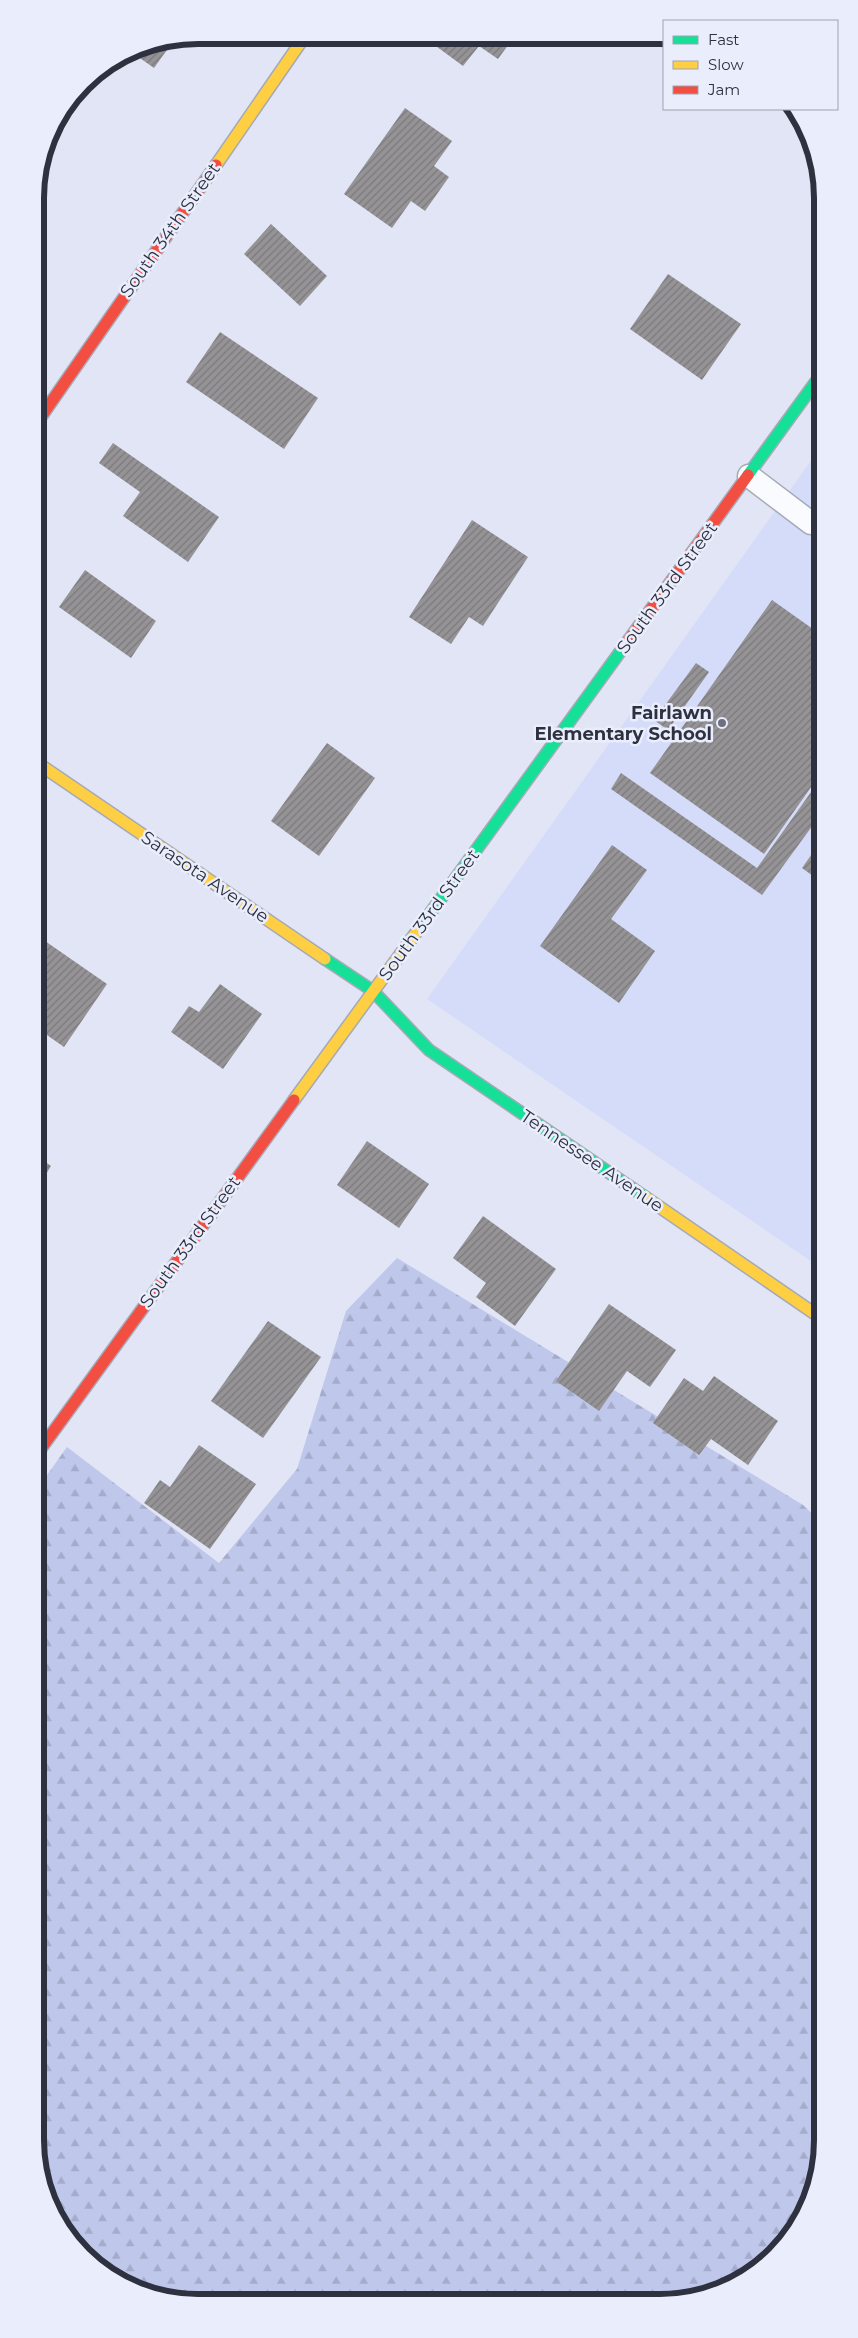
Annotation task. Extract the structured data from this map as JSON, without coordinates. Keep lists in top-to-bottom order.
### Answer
{
  "streets": {
    "street": [
      "South 34th Street",
      "South 33rd Street",
      "Sarasota Avenue",
      "Tennessee Avenue"
    ]
  },
  "crossings": [
    ["South 33rd Street", "Sarasota Avenue"],
    ["South 33rd Street", "Tennessee Avenue"],
    ["Sarasota Avenue", "Tennessee Avenue"]
  ],
  "places": ["Fairlawn Elementary School"],
  "legend": ["Fast", "Slow", "Jam"]
}
